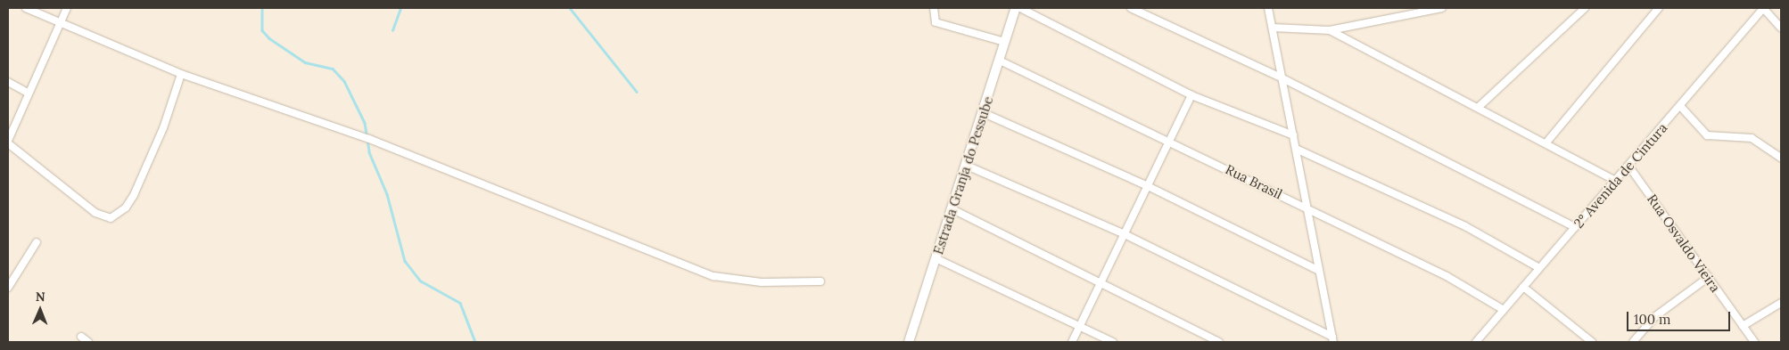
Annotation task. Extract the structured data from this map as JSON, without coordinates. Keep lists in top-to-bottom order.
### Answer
{
  "streets": {
    "main road": ["Estrada Granja do Pessube"],
    "street": ["2° Avenida de Cintura", "Rua Brasil", "Rua Osvaldo Vieira"]
  },
  "crossings": [
    ["Estrada Granja do Pessube", "Rua Brasil"],
    ["2° Avenida de Cintura", "Rua Brasil"],
    ["2° Avenida de Cintura", "Rua Osvaldo Vieira"]
  ],
  "scale_bar": "100 m",
  "north": "top"
}
